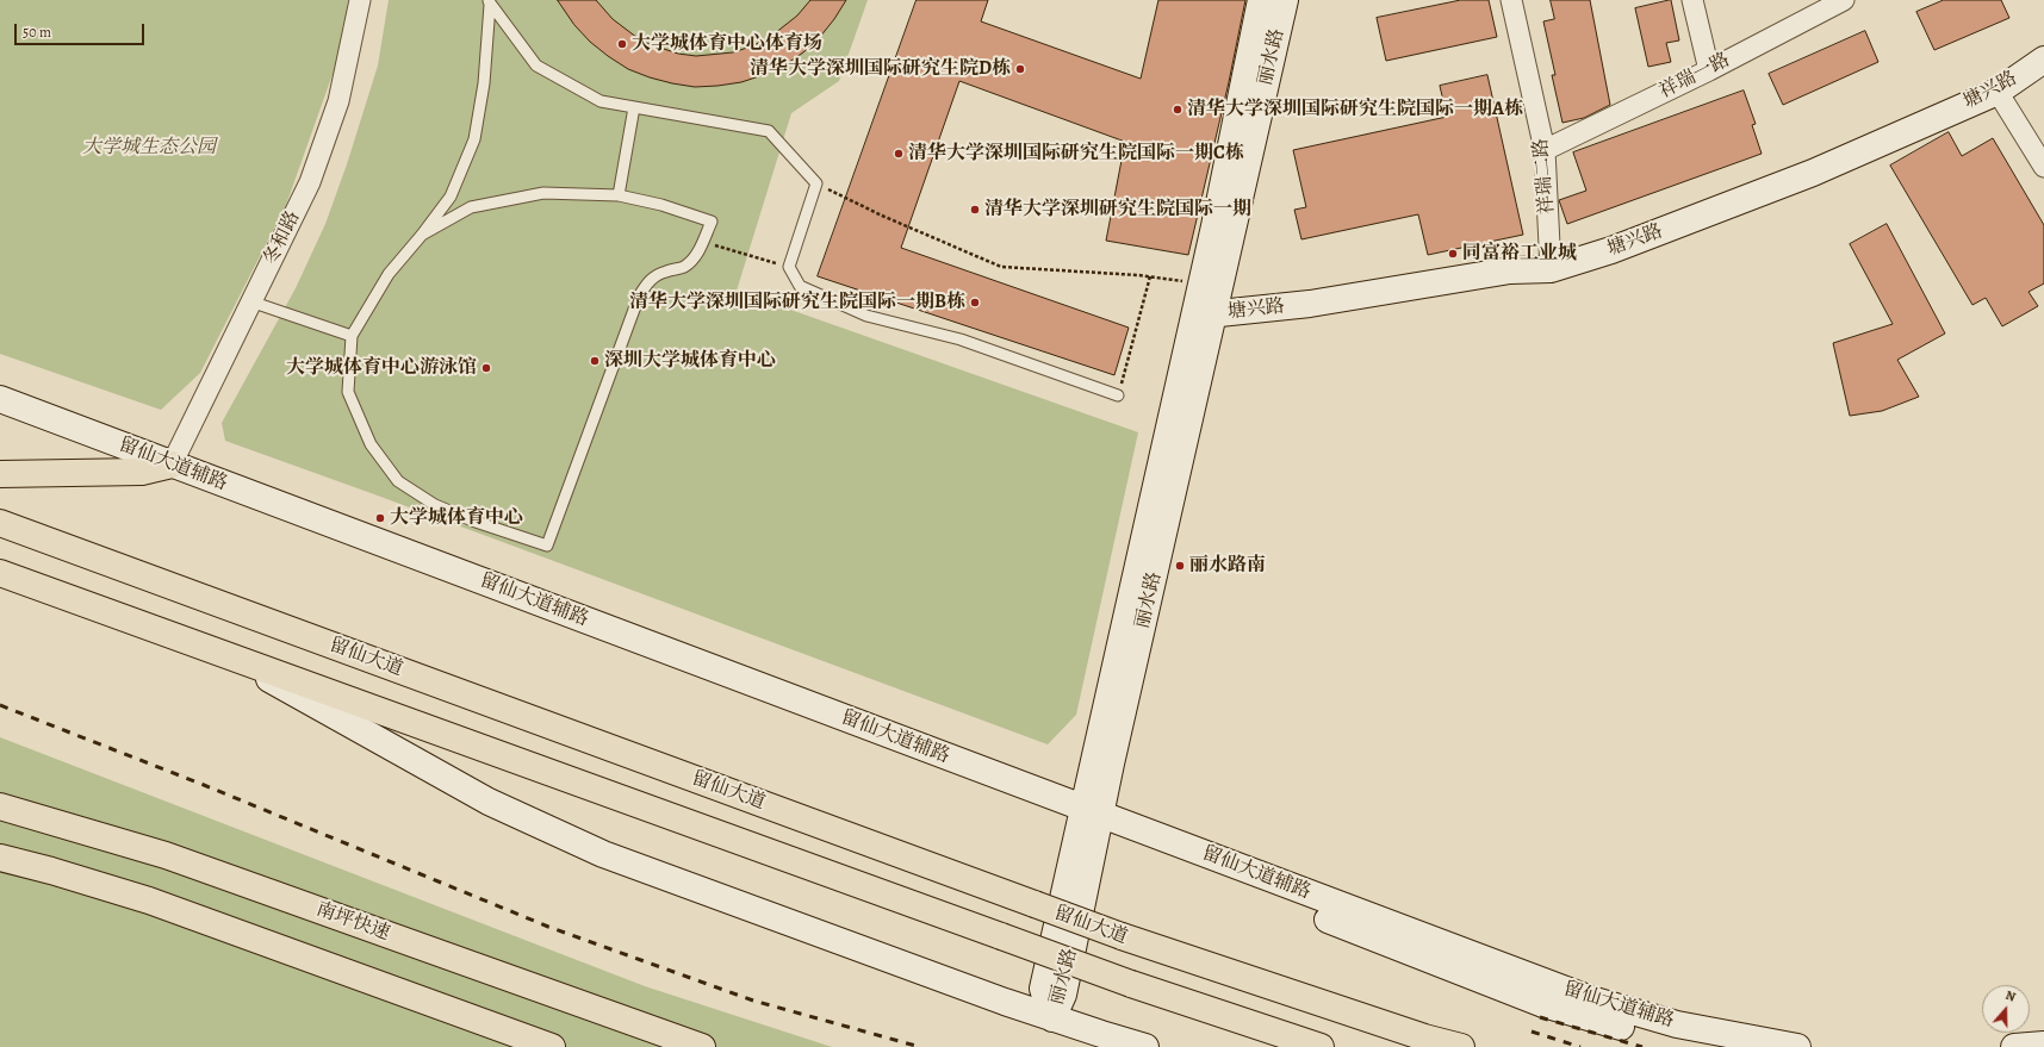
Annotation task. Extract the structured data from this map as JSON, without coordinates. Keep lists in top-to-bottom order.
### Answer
{
  "streets": {
    "main road": [
      "丽水路",
      "塘兴路",
      "留仙大道辅路",
      "留仙大道",
      "南坪快速"
    ],
    "street": ["祥瑞一路", "祥瑞二路", "冬和路"]
  },
  "crossings": [
    ["丽水路", "塘兴路"],
    ["丽水路", "留仙大道辅路"],
    ["祥瑞一路", "祥瑞二路"],
    ["塘兴路", "祥瑞二路"],
    ["冬和路", "留仙大道辅路"]
  ],
  "parks": ["大学城生态公园"],
  "places": [
    "大学城体育中心体育场",
    "清华大学深圳国际研究生院D栋",
    "清华大学深圳国际研究生院国际一期A栋",
    "清华大学深圳国际研究生院国际一期C栋",
    "清华大学深圳研究生院国际一期",
    "同富裕工业城",
    "清华大学深圳国际研究生院国际一期B栋",
    "深圳大学城体育中心",
    "大学城体育中心游泳馆",
    "大学城体育中心",
    "丽水路南"
  ],
  "scale_bar": "50 m",
  "north": "top"
}
